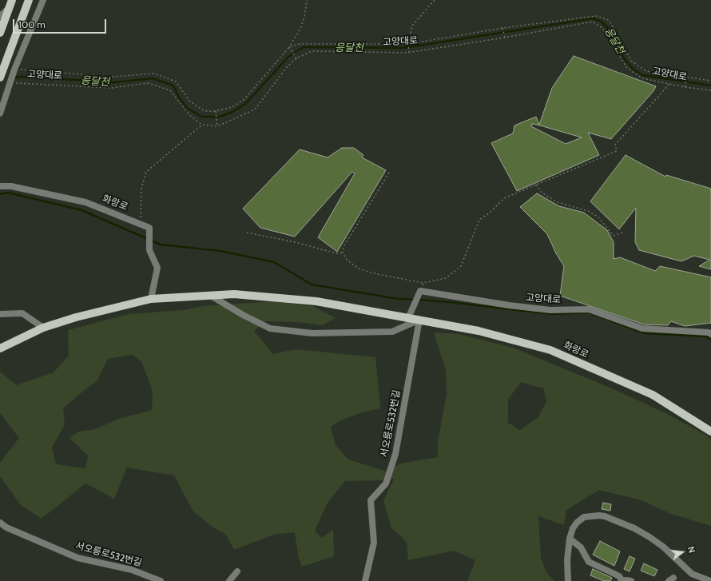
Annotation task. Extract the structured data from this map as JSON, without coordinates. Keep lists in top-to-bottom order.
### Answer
{
  "streets": {
    "main road": ["화랑로"],
    "street": ["고양대로", "서오릉로532번길"]
  },
  "crossings": [
    ["화랑로", "서오릉로532번길"]
  ],
  "water": ["응달천"],
  "scale_bar": "100 m",
  "north": "right"
}
